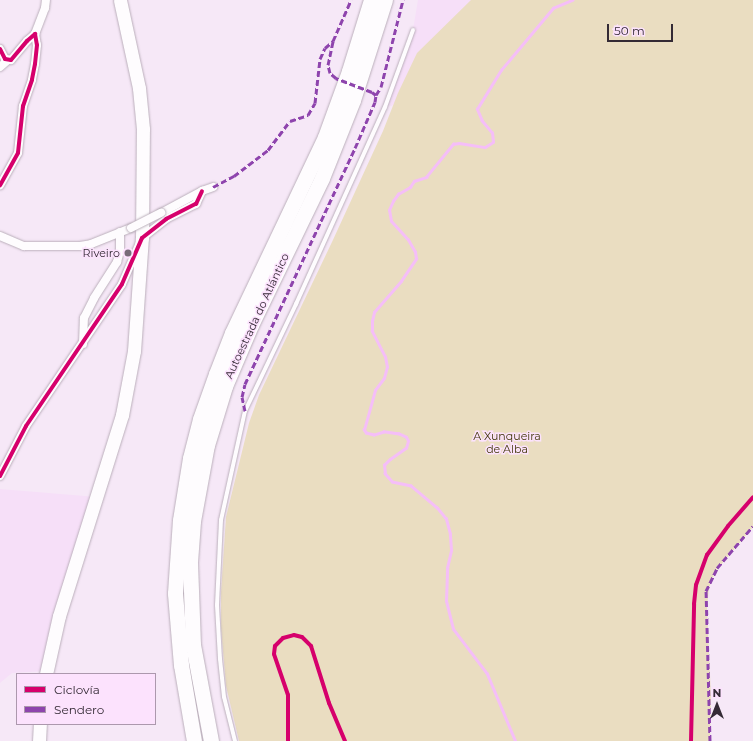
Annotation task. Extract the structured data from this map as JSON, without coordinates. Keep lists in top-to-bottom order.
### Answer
{
  "streets": {
    "highway": ["Autoestrada do Atlántico"]
  },
  "parks": ["A Xunqueira de Alba"],
  "places": ["Riveiro"],
  "legend": ["Ciclovía", "Sendero"],
  "scale_bar": "50 m",
  "north": "top"
}
